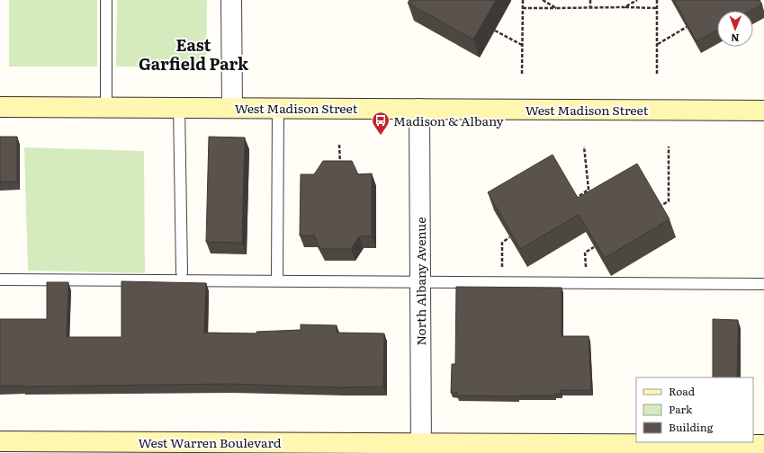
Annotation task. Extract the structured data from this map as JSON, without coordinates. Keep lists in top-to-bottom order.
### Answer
{
  "streets": {
    "main road": ["West Madison Street", "West Warren Boulevard"],
    "street": ["North Albany Avenue"]
  },
  "crossings": [
    ["West Madison Street", "North Albany Avenue"],
    ["North Albany Avenue", "West Warren Boulevard"]
  ],
  "districts": ["East Garfield Park"],
  "places": {
    "bus stop": ["Madison & Albany"]
  },
  "legend": ["Road", "Park", "Building"],
  "north": "bottom"
}
